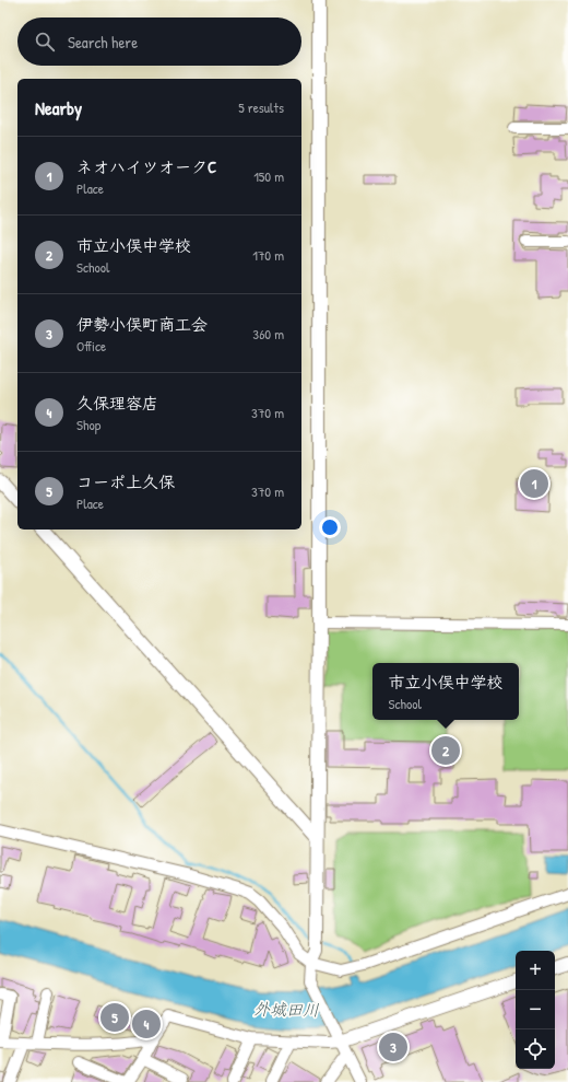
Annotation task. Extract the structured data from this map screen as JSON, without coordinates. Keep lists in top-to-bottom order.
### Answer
{
  "water": ["外城田川"],
  "page": {
    "search": "Search here",
    "heading": ["Nearby", "5 results"],
    "list": [
      {
        "mark": "1",
        "name": "ネオハイツオークC",
        "note": "Place",
        "value": "150 m"
      },
      {
        "mark": "2",
        "name": "市立小俣中学校",
        "note": "School",
        "value": "170 m"
      },
      {
        "mark": "3",
        "name": "伊勢小俣町商工会",
        "note": "Office",
        "value": "360 m"
      },
      {
        "mark": "4",
        "name": "久保理容店",
        "note": "Shop",
        "value": "370 m"
      },
      {
        "mark": "5",
        "name": "コーポ上久保",
        "note": "Place",
        "value": "370 m"
      }
    ],
    "pins": [
      "1",
      "2",
      "5",
      "4",
      "3"
    ],
    "popup": ["市立小俣中学校", "School"],
    "map_buttons": ["+", "−"]
  }
}
